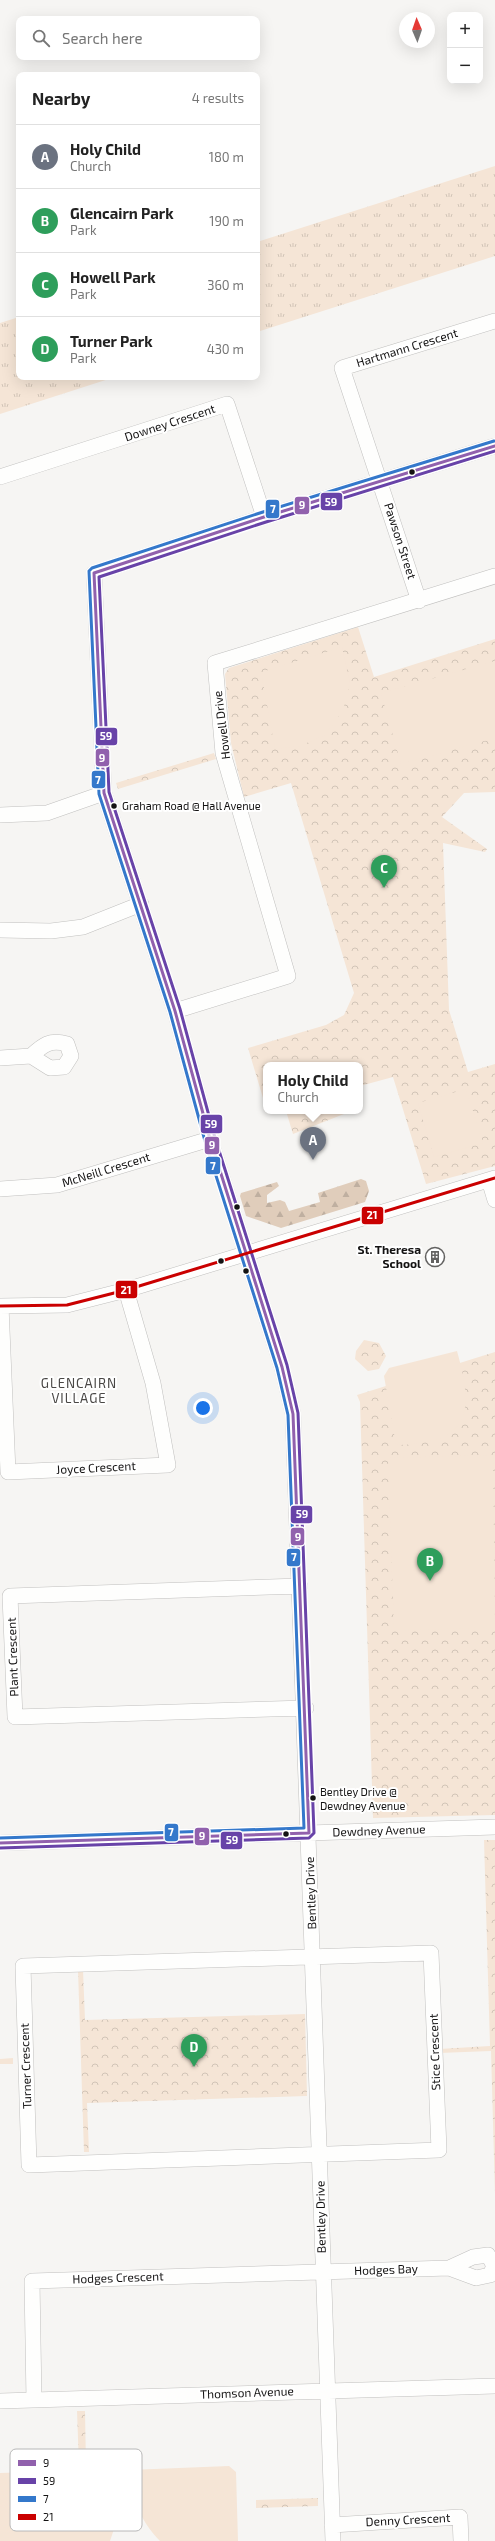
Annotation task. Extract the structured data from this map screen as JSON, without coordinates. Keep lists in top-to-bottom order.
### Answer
{
  "streets": {
    "street": [
      "Hartmann Crescent",
      "Downey Crescent",
      "Pawson Street",
      "Howell Drive",
      "McNeill Crescent",
      "Joyce Crescent",
      "Plant Crescent",
      "Dewdney Avenue",
      "Bentley Drive",
      "Stice Crescent",
      "Turner Crescent",
      "Hodges Bay",
      "Hodges Crescent",
      "Thomson Avenue",
      "Denny Crescent"
    ]
  },
  "crossings": [
    ["Hartmann Crescent", "Pawson Street"],
    ["Downey Crescent", "Bentley Drive"],
    ["Pawson Street", "Howell Drive"],
    ["Howell Drive", "Bentley Drive"],
    ["McNeill Crescent", "Bentley Drive"],
    ["Plant Crescent", "Bentley Drive"],
    ["Dewdney Avenue", "Bentley Drive"],
    ["Bentley Drive", "Stice Crescent"],
    ["Bentley Drive", "Turner Crescent"],
    ["Bentley Drive", "Hodges Bay"],
    ["Bentley Drive", "Hodges Crescent"],
    ["Bentley Drive", "Thomson Avenue"],
    ["Bentley Drive", "Denny Crescent"],
    ["Stice Crescent", "Turner Crescent"],
    ["Hodges Bay", "Hodges Crescent"],
    ["Hodges Crescent", "Thomson Avenue"]
  ],
  "districts": ["GLENCAIRN VILLAGE"],
  "places": {
    "other": ["Graham Road @ Hall Avenue", "Bentley Drive @ Dewdney Avenue"],
    "building": ["St. Theresa School"]
  },
  "lines": [
    "transit line 7",
    "transit line 9",
    "transit line 59",
    "transit line 21"
  ],
  "legend": [
    "9",
    "59",
    "7",
    "21"
  ],
  "north": "top",
  "page": {
    "map_buttons": ["+", "−"],
    "search": "Search here",
    "heading": ["Nearby", "4 results"],
    "list": [
      {
        "mark": "A",
        "name": "Holy Child",
        "note": "Church",
        "value": "180 m"
      },
      {
        "mark": "B",
        "name": "Glencairn Park",
        "note": "Park",
        "value": "190 m"
      },
      {
        "mark": "C",
        "name": "Howell Park",
        "note": "Park",
        "value": "360 m"
      },
      {
        "mark": "D",
        "name": "Turner Park",
        "note": "Park",
        "value": "430 m"
      }
    ],
    "pins": [
      "C",
      "A",
      "B",
      "D"
    ],
    "popup": ["Holy Child", "Church"]
  }
}
